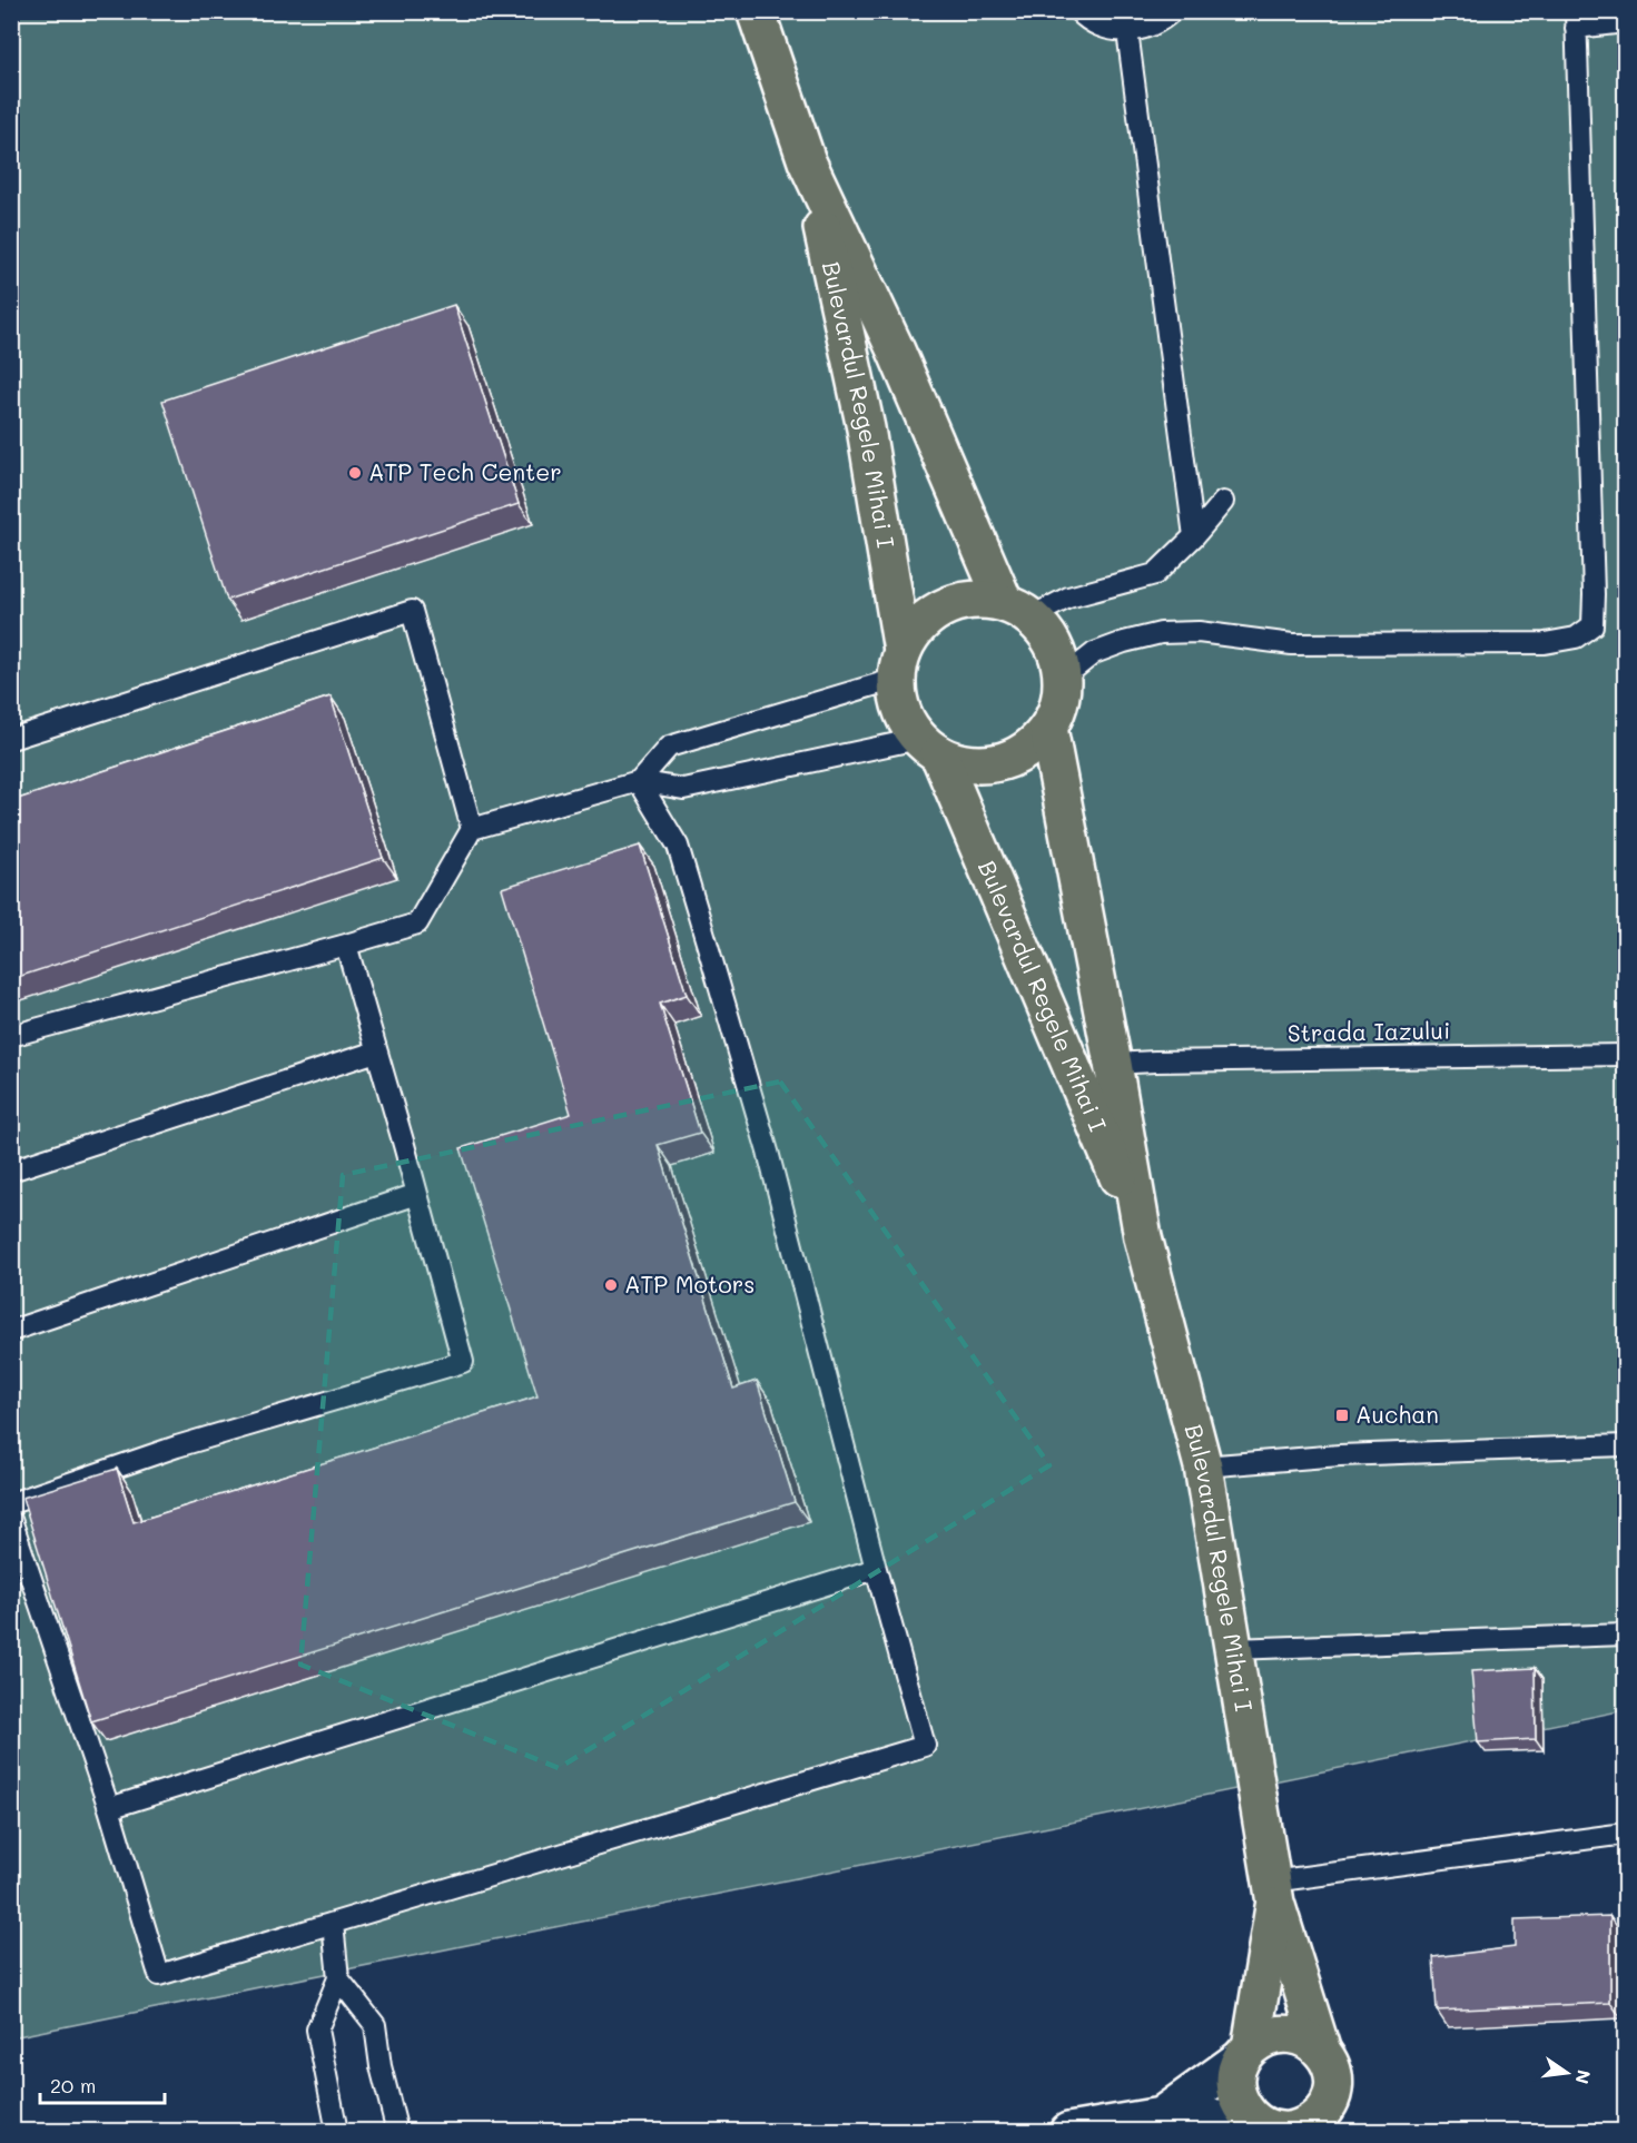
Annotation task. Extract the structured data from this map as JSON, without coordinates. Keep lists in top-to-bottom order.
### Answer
{
  "streets": {
    "main road": ["Bulevardul Regele Mihai I"],
    "lane": ["Strada Iazului"]
  },
  "crossings": [
    ["Bulevardul Regele Mihai I", "Strada Iazului"]
  ],
  "places": {
    "other": ["ATP Tech Center", "ATP Motors"],
    "transit": ["Auchan"]
  },
  "scale_bar": "20 m",
  "north": "right"
}
